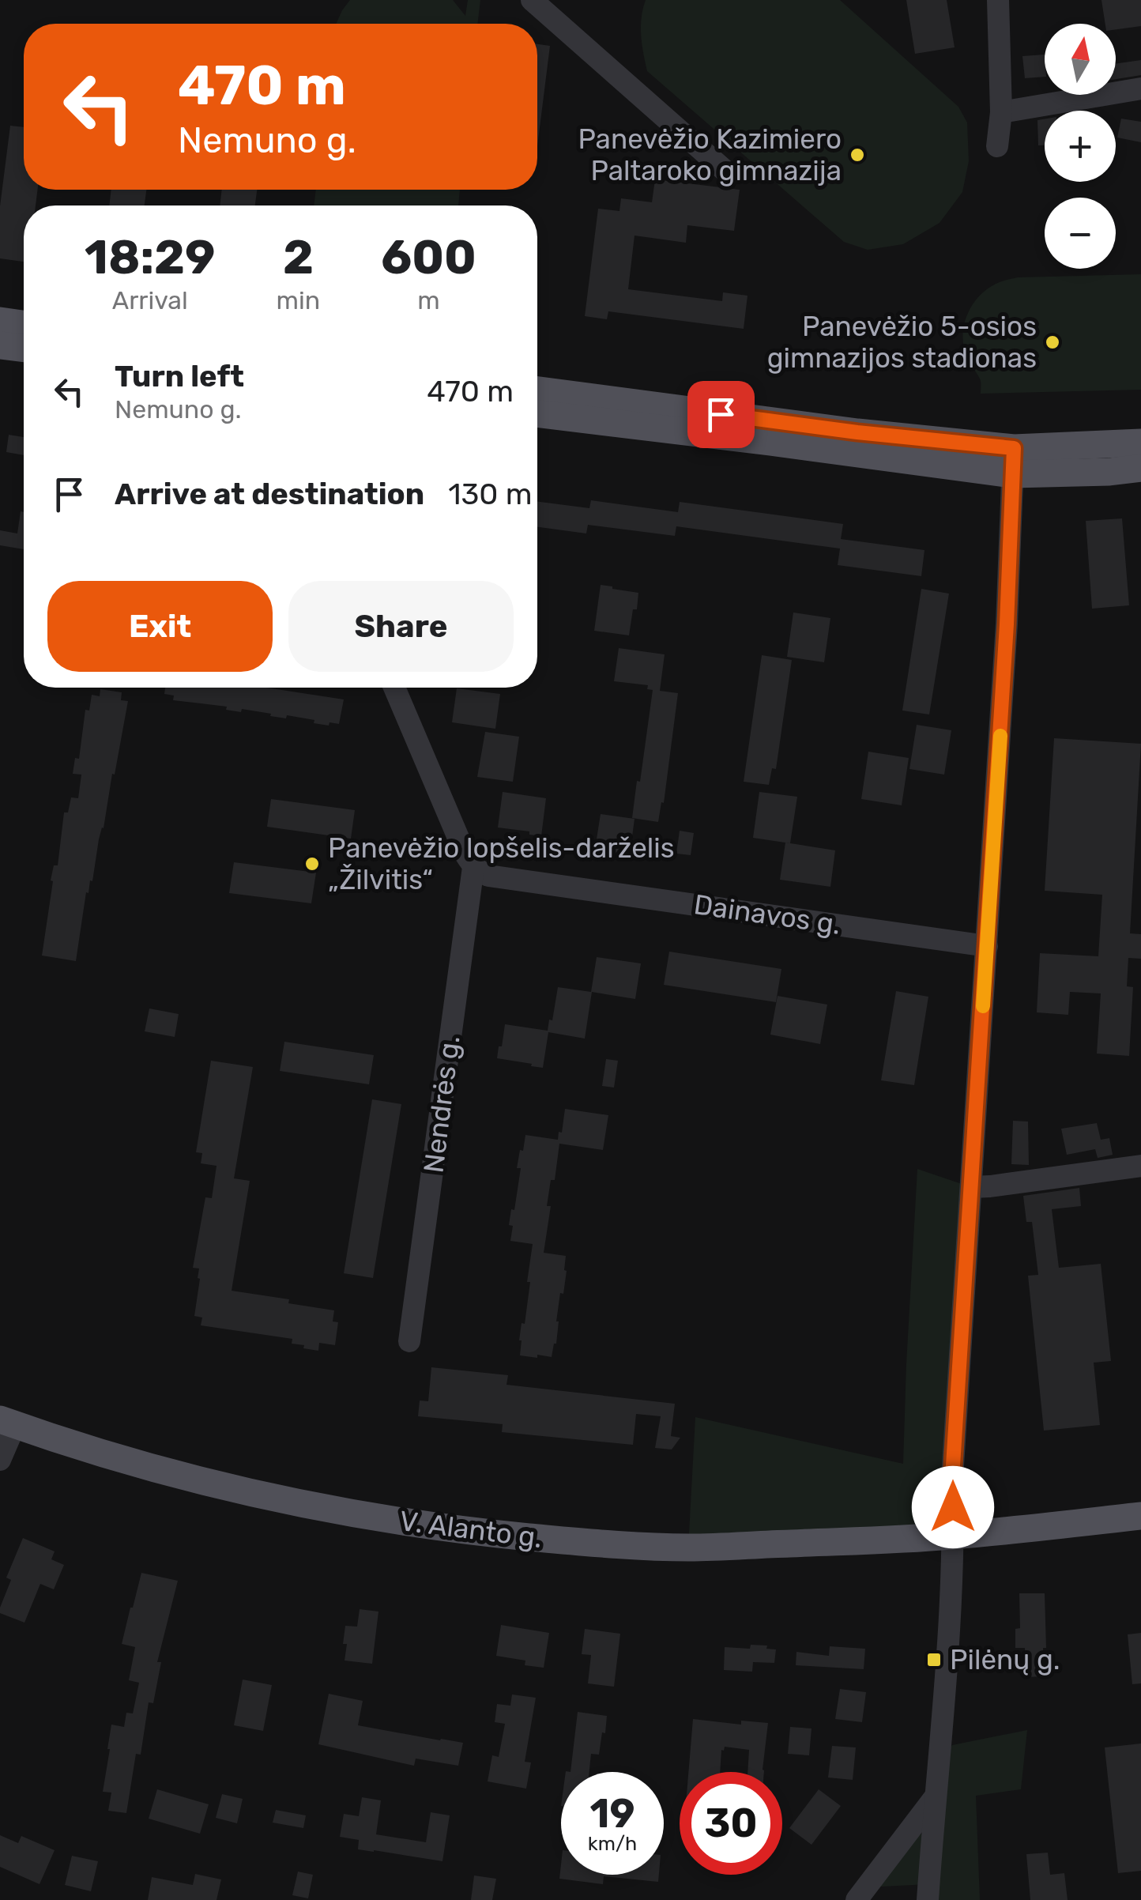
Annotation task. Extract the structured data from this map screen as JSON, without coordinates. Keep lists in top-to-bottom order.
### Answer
{
  "streets": {
    "main road": ["V. Alanto g."],
    "street": ["Dainavos g.", "Nendrės g."]
  },
  "crossings": [
    ["Dainavos g.", "Nendrės g."]
  ],
  "places": {
    "other": ["Panevėžio Kazimiero Paltaroko gimnazija", "Panevėžio 5-osios gimnazijos stadionas", "Panevėžio lopšelis-darželis „Žilvitis“"],
    "transit": ["Pilėnų g."]
  },
  "north": "top",
  "page": {
    "map_buttons": ["+", "−"],
    "turn": ["470 m", "Nemuno g."],
    "eta": [
      "18:29",
      "Arrival",
      "2",
      "min",
      "600",
      "m"
    ],
    "list": [
      {
        "name": "Turn left",
        "note": "Nemuno g.",
        "value": "470 m"
      },
      {
        "name": "Arrive at destination",
        "value": "130 m"
      }
    ],
    "buttons": ["Exit", "Share"],
    "speed": "19 km/h",
    "limit": "30"
  }
}
